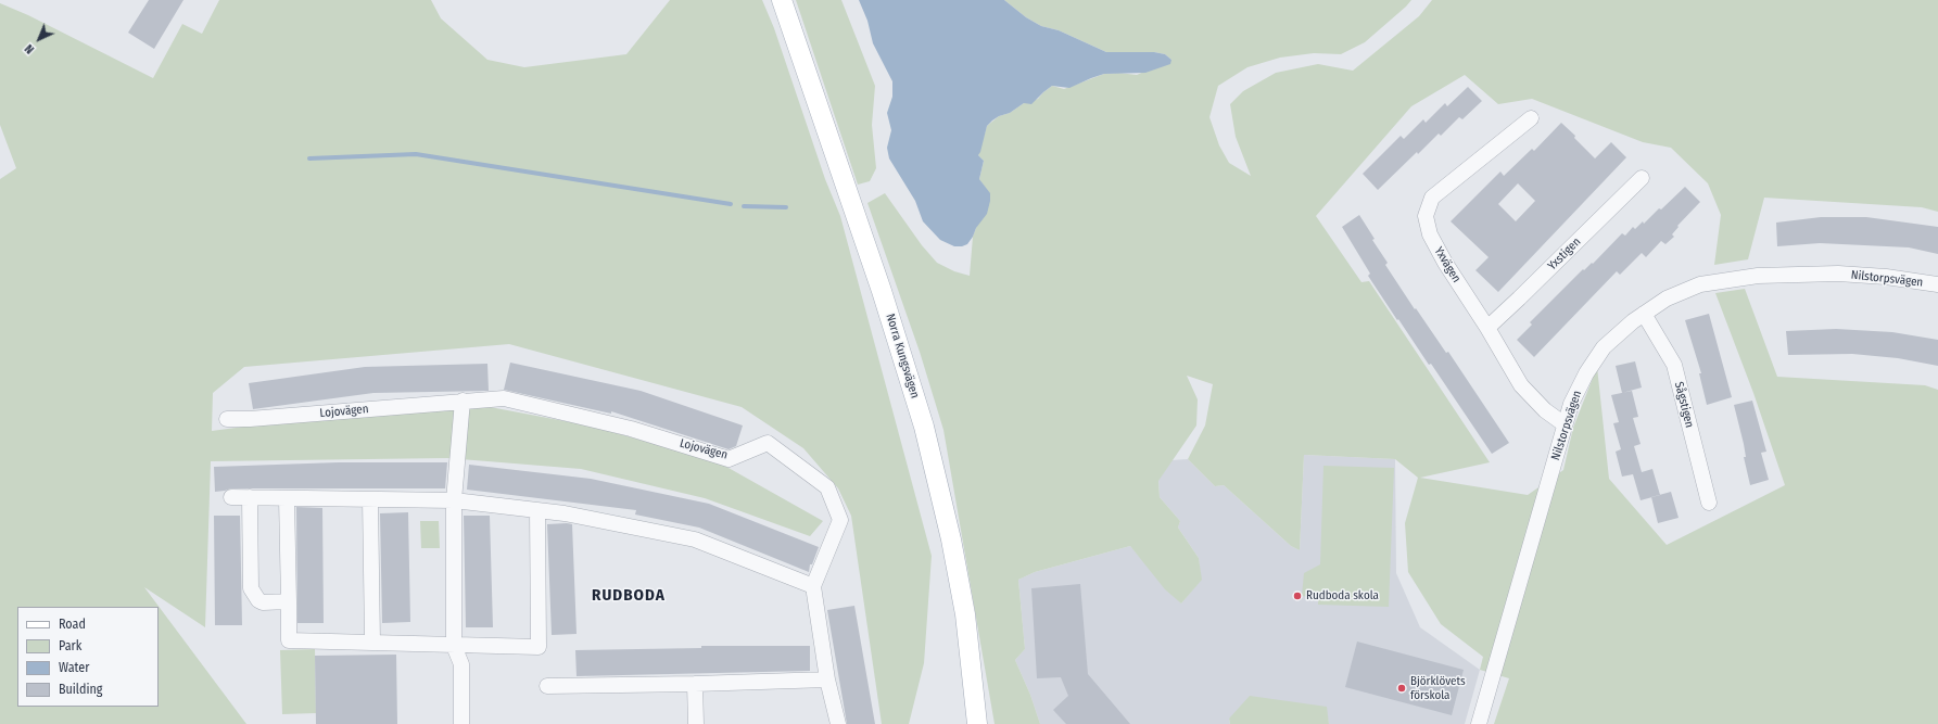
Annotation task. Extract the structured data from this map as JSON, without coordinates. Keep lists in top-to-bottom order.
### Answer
{
  "streets": {
    "main road": ["Norra Kungsvägen"],
    "street": [
      "Yxstigen",
      "Yxvägen",
      "Nilstorpsvägen",
      "Sågstigen",
      "Lojovägen"
    ]
  },
  "crossings": [
    ["Yxstigen", "Yxvägen"],
    ["Yxvägen", "Nilstorpsvägen"],
    ["Nilstorpsvägen", "Sågstigen"]
  ],
  "districts": ["RUDBODA"],
  "places": ["Rudboda skola", "Björklövets förskola"],
  "legend": [
    "Road",
    "Park",
    "Water",
    "Building"
  ],
  "north": "bottom left"
}
